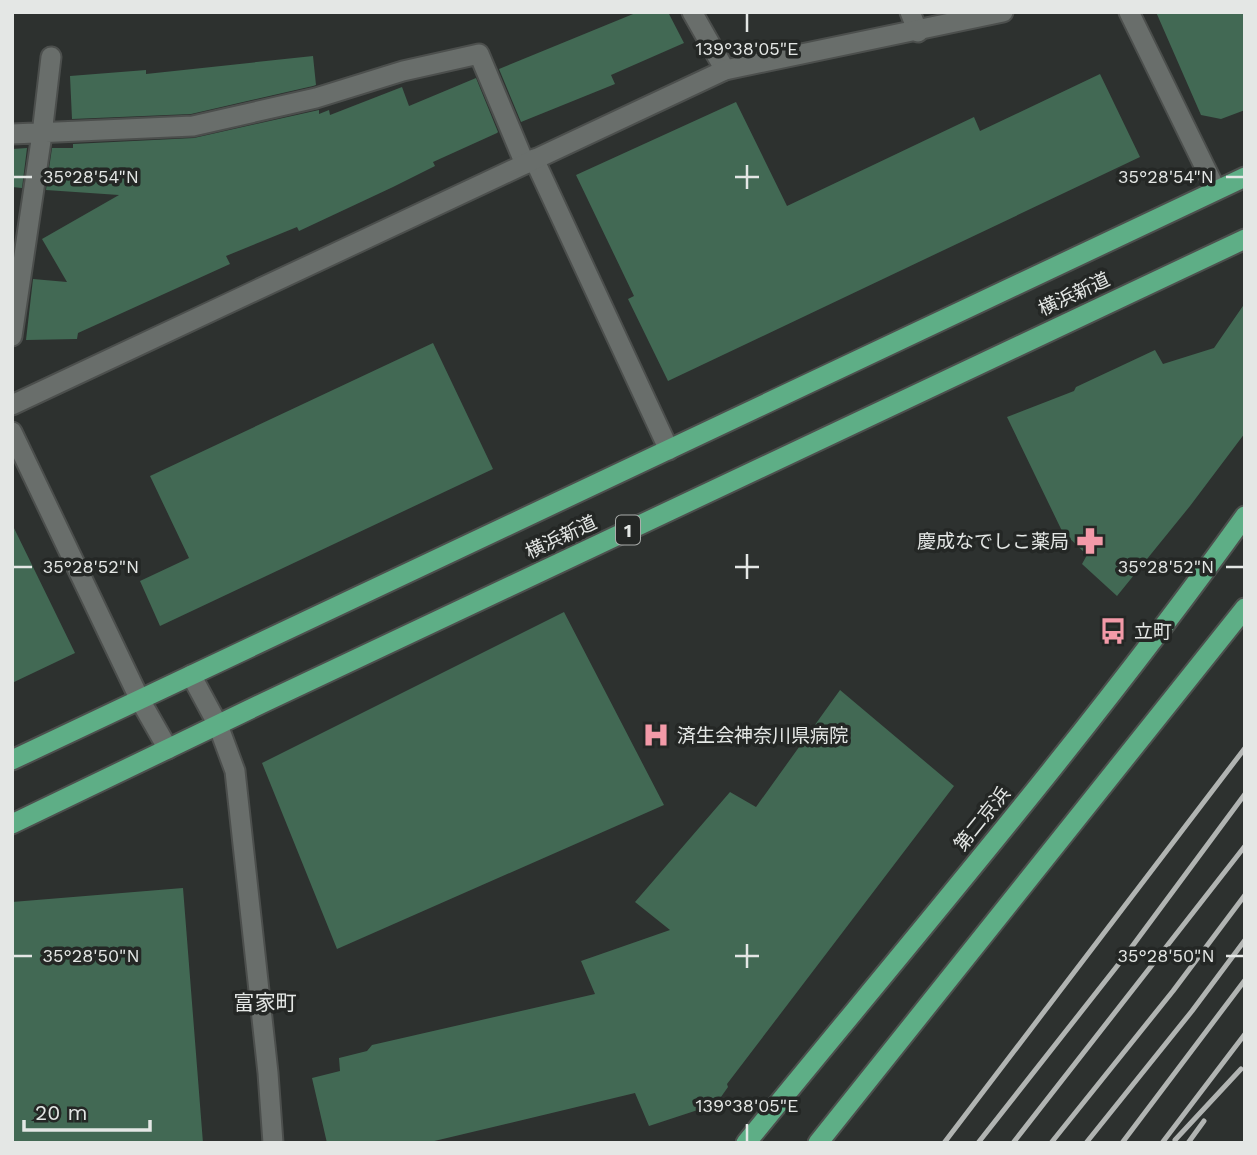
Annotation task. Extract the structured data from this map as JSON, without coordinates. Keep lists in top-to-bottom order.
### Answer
{
  "streets": {
    "highway": ["横浜新道", "1", "第二京浜"]
  },
  "districts": ["富家町"],
  "places": {
    "pharmacy": ["慶成なでしこ薬局"],
    "bus stop": ["立町"],
    "hospital": ["済生会神奈川県病院"]
  },
  "scale_bar": "20 m",
  "coordinates": [
    "139°38'05\"E",
    "35°28'54\"N",
    "35°28'52\"N",
    "35°28'50\"N"
  ]
}
